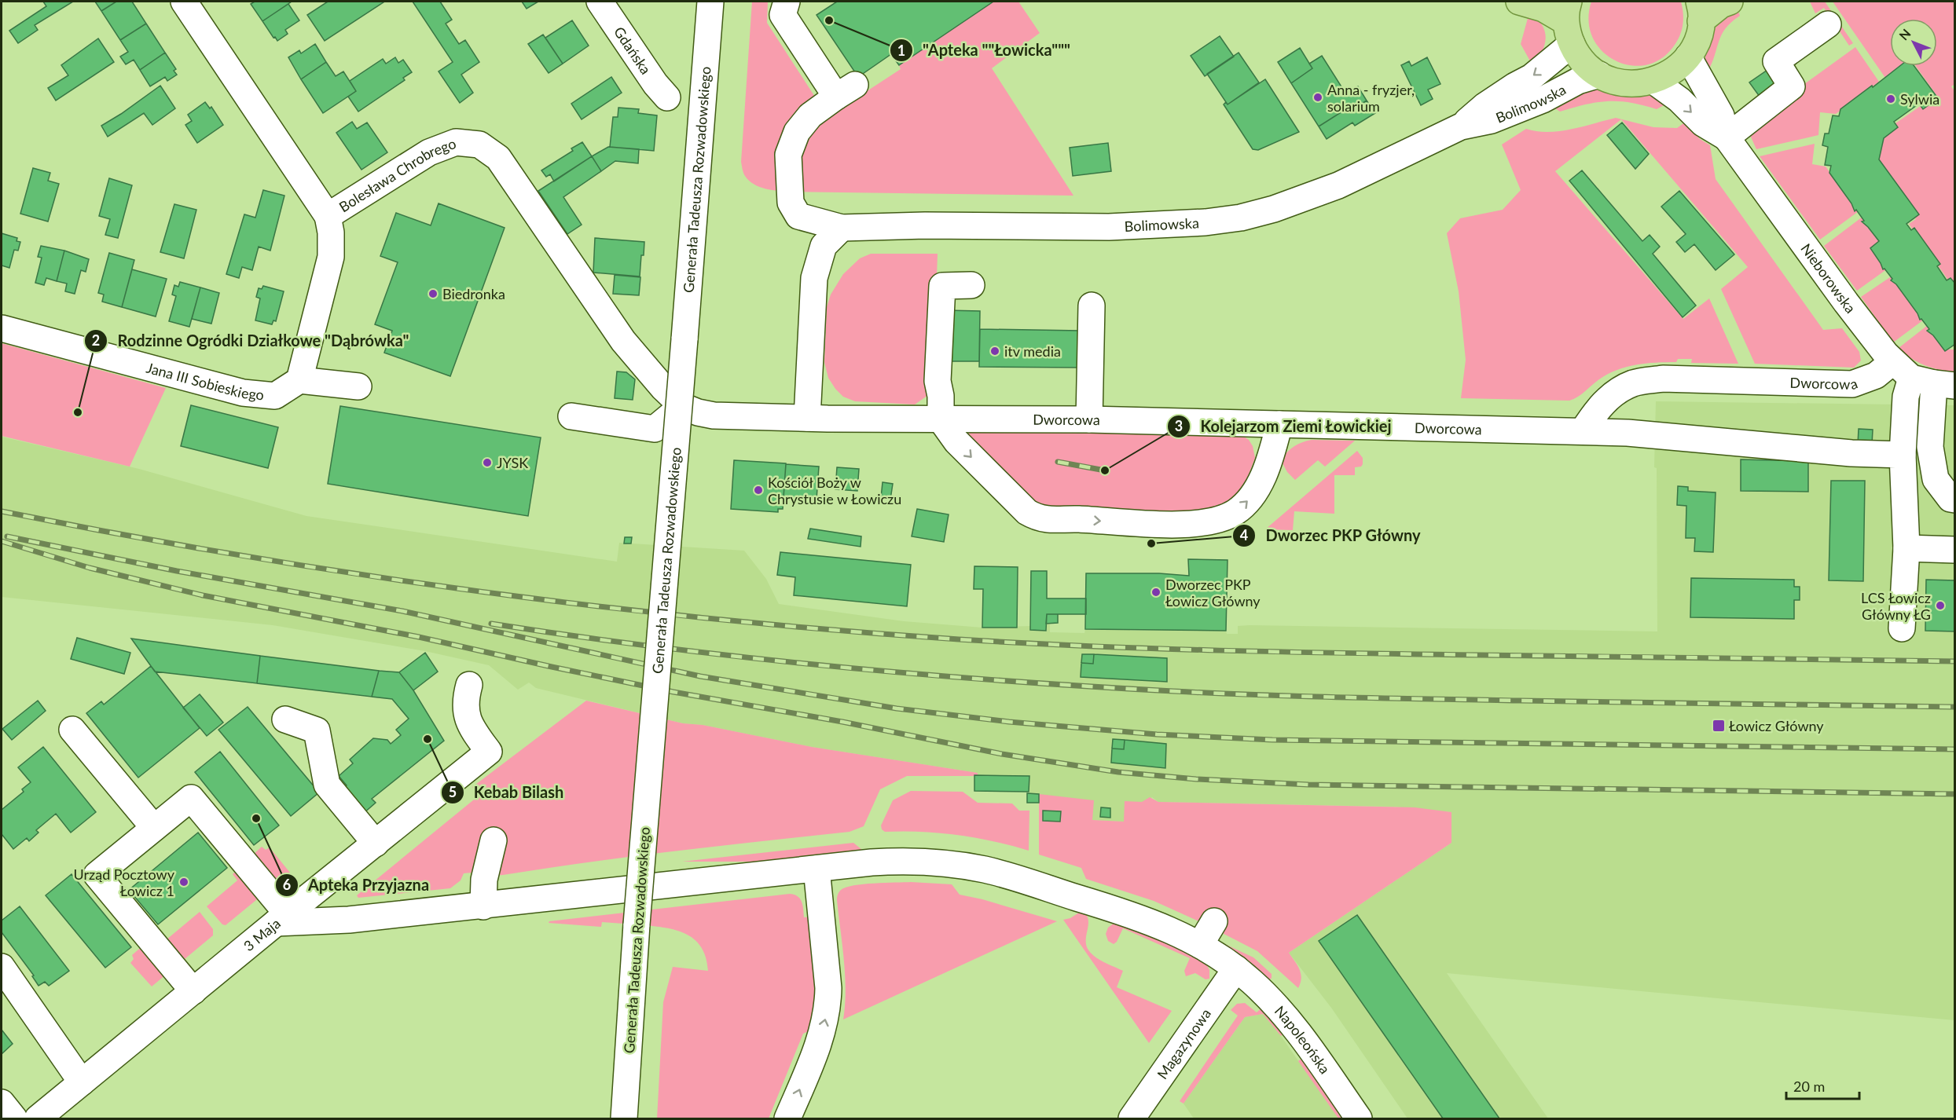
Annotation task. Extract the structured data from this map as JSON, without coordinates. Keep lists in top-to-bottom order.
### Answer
{
  "streets": {
    "street": [
      "Gdańska",
      "Bolimowska",
      "Bolesława Chrobrego",
      "Generała Tadeusza Rozwadowskiego",
      "Nieborowska",
      "Jana III Sobieskiego",
      "Dworcowa",
      "3 Maja",
      "Napoleońska",
      "Magazynowa"
    ]
  },
  "crossings": [
    ["Bolesława Chrobrego", "Dworcowa"],
    ["Nieborowska", "Dworcowa"],
    ["3 Maja", "Napoleońska"],
    ["Napoleońska", "Magazynowa"]
  ],
  "places": {
    "other": [
      "\"Apteka \"\"Łowicka\"\"\"",
      "Anna - fryzjer, solarium",
      "Sylwia",
      "Biedronka",
      "itv media",
      "Rodzinne Ogródki Działkowe \"Dąbrówka\"",
      "JYSK",
      "Kolejarzom Ziemi Łowickiej",
      "Kościół Boży w Chrystusie w Łowiczu",
      "Dworzec PKP Główny",
      "Dworzec PKP Łowicz Główny",
      "LCS Łowicz Główny ŁG",
      "Kebab Bilash",
      "Apteka Przyjazna",
      "Urząd Pocztowy Łowicz 1"
    ],
    "transit": ["Łowicz Główny"]
  },
  "scale_bar": "20 m",
  "north": "top left"
}
